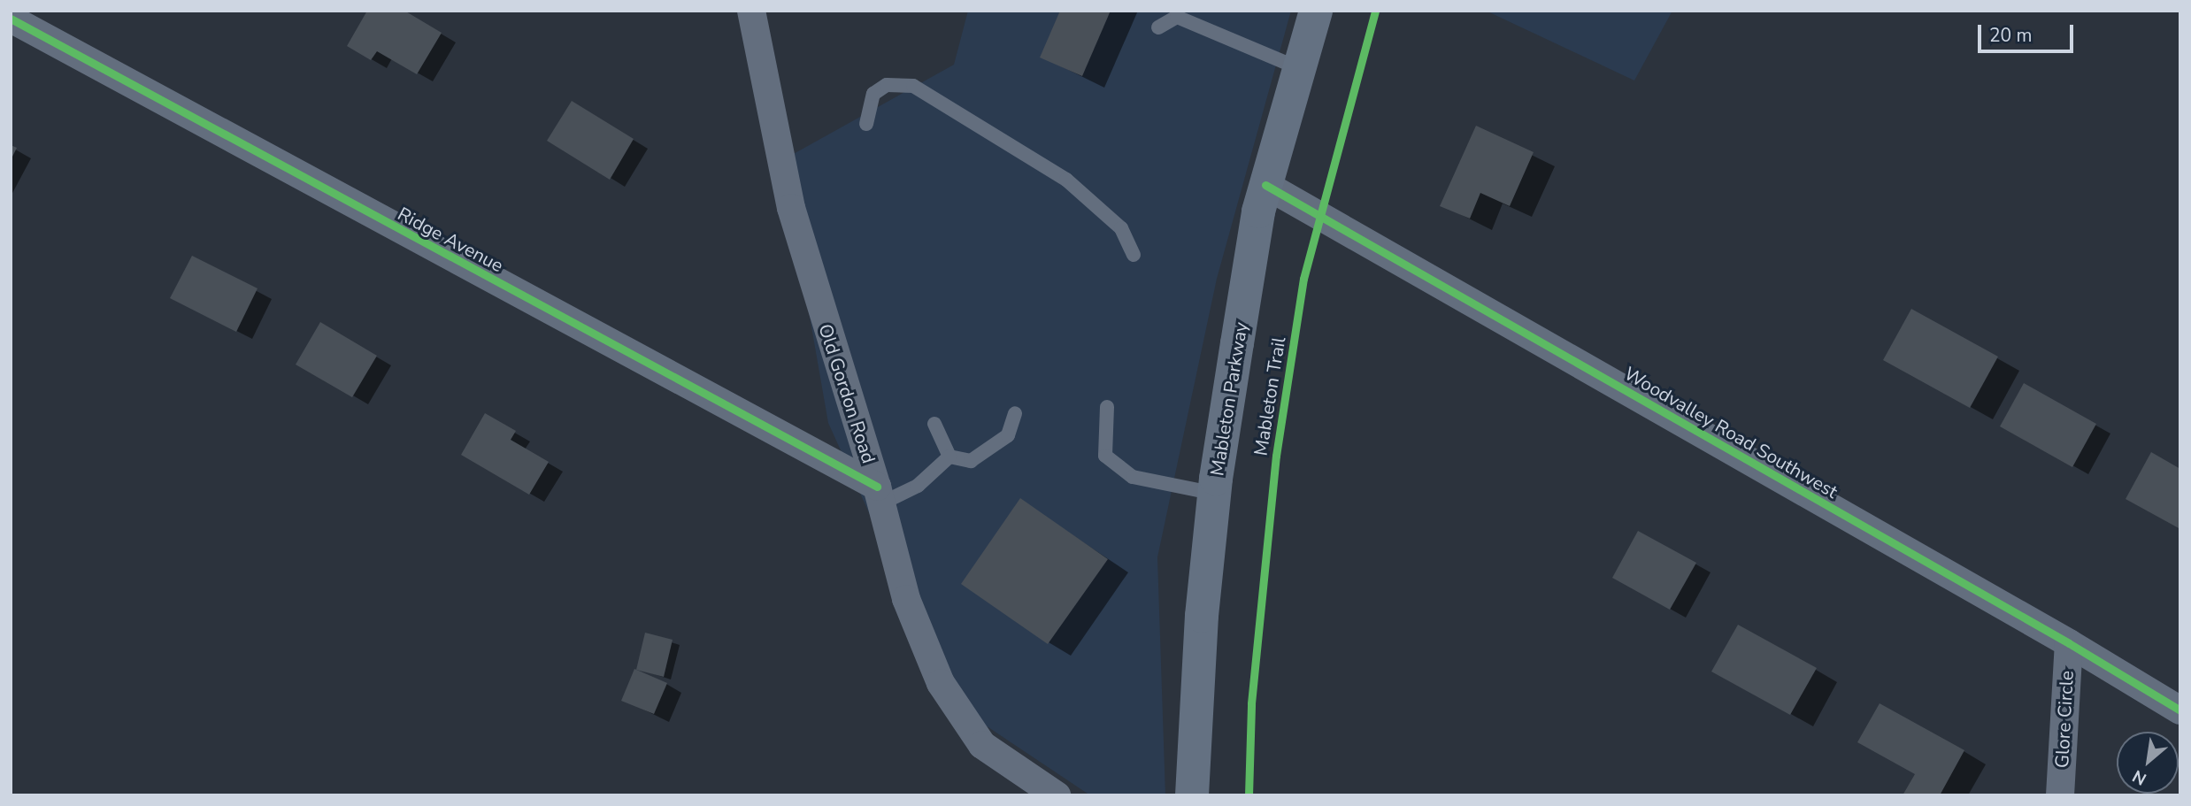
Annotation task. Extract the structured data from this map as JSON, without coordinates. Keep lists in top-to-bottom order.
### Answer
{
  "streets": {
    "main road": ["Mableton Parkway"],
    "street": [
      "Ridge Avenue",
      "Old Gordon Road",
      "Woodvalley Road Southwest",
      "Glore Circle"
    ],
    "cycle path": ["Mableton Trail"]
  },
  "crossings": [
    ["Ridge Avenue", "Old Gordon Road"],
    ["Mableton Parkway", "Woodvalley Road Southwest"],
    ["Woodvalley Road Southwest", "Glore Circle"]
  ],
  "scale_bar": "20 m",
  "north": "bottom left"
}
